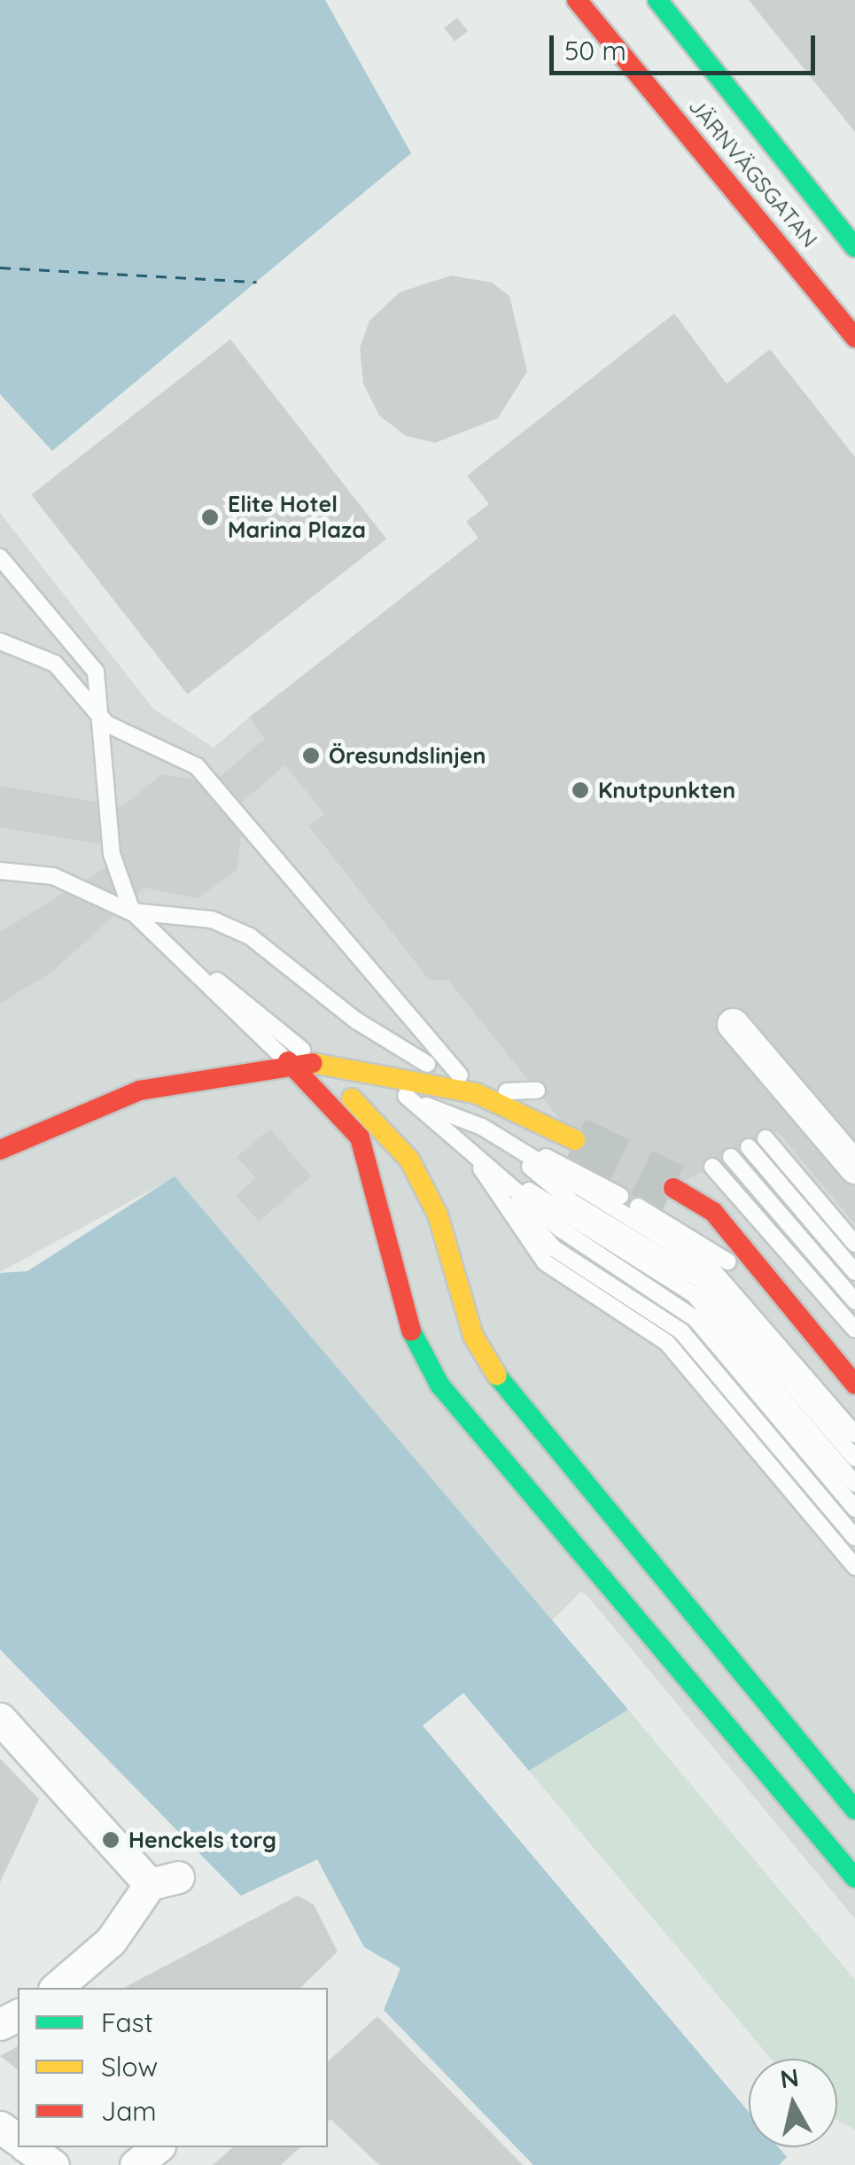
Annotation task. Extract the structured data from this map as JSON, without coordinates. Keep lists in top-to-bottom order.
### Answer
{
  "streets": {
    "main road": ["JÄRNVÄGSGATAN"]
  },
  "places": [
    "Elite Hotel Marina Plaza",
    "Öresundslinjen",
    "Knutpunkten",
    "Henckels torg"
  ],
  "legend": ["Fast", "Slow", "Jam"],
  "scale_bar": "50 m",
  "north": "top"
}
